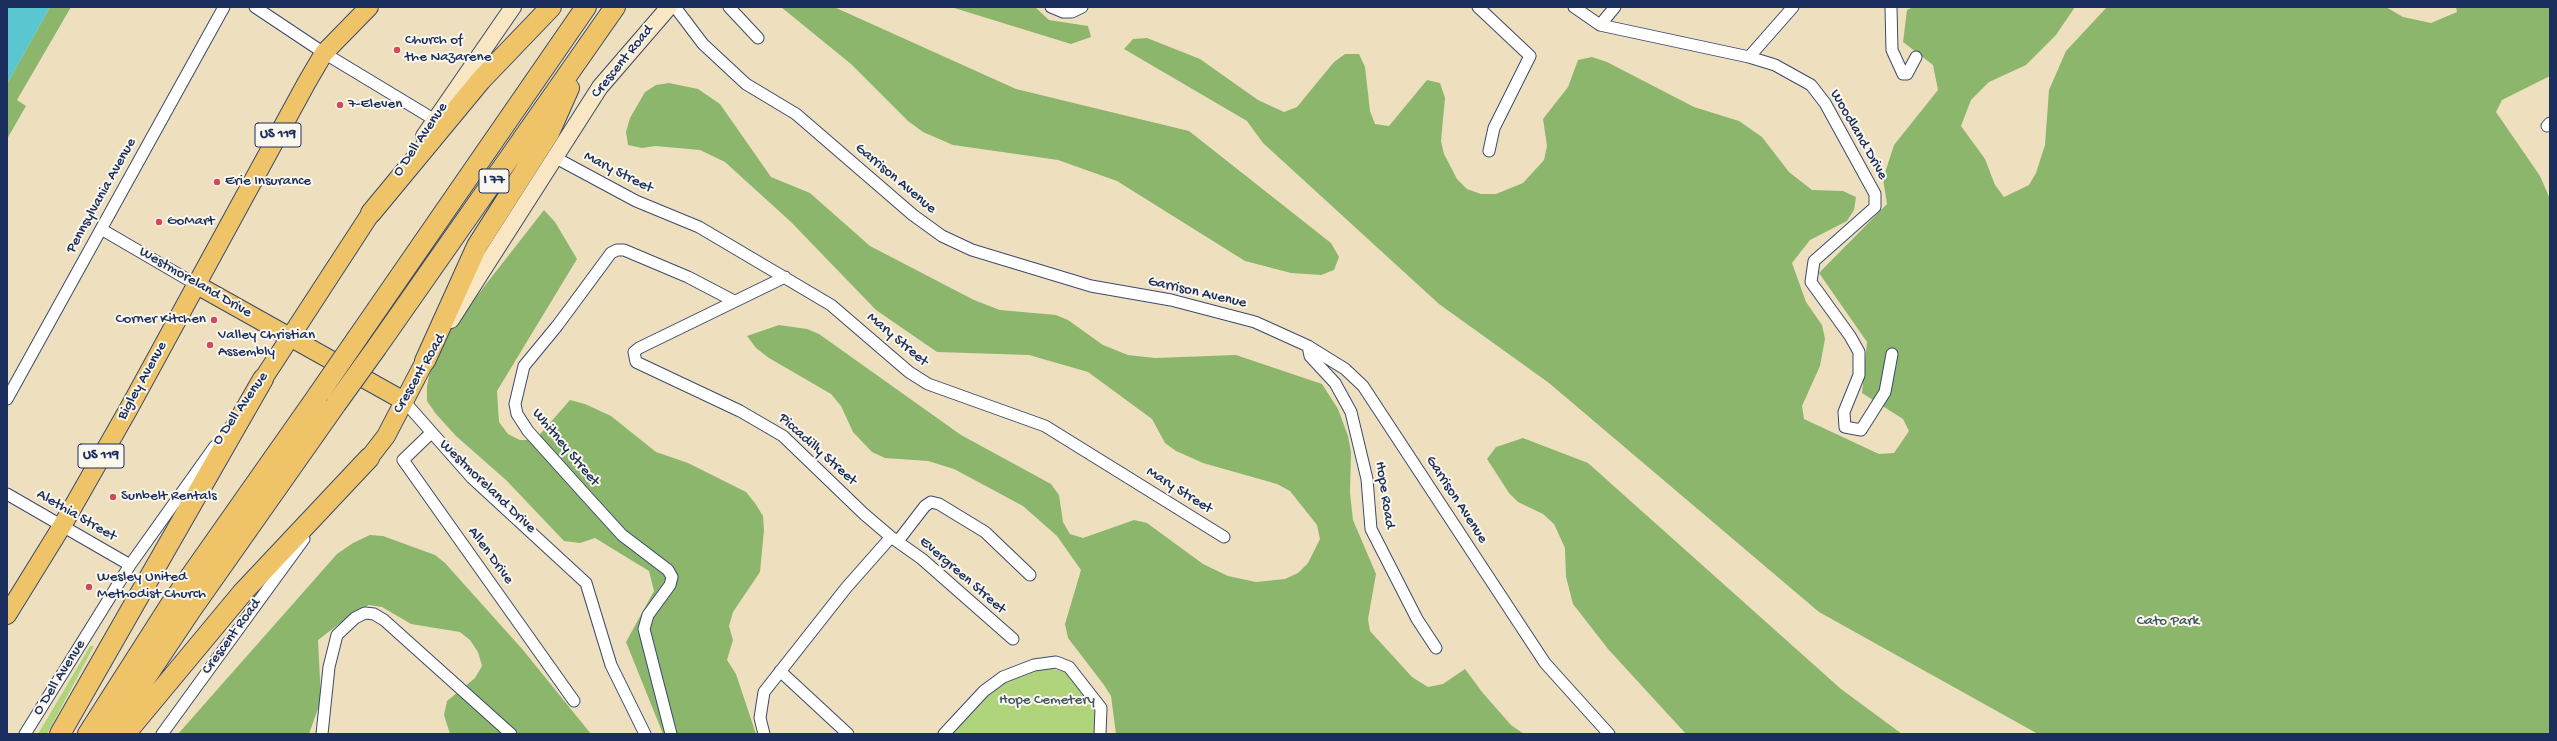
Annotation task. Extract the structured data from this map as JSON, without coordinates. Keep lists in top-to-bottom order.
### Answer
{
  "streets": {
    "highway": ["I 77"],
    "main road": [
      "Crescent Road",
      "US 119",
      "O Dell Avenue",
      "Westmoreland Drive",
      "Bigley Avenue"
    ],
    "street": [
      "Woodland Drive",
      "Mary Street",
      "Garrison Avenue",
      "Pennsylvania Avenue",
      "Whitney Street",
      "Piccadilly Street",
      "Hope Road",
      "Alethia Street",
      "Allen Drive",
      "Evergreen Street"
    ]
  },
  "crossings": [
    ["Crescent Road", "Mary Street"],
    ["Crescent Road", "Westmoreland Drive"],
    ["O Dell Avenue", "Westmoreland Drive"],
    ["O Dell Avenue", "Alethia Street"],
    ["Mary Street", "Piccadilly Street"],
    ["Garrison Avenue", "Hope Road"],
    ["Pennsylvania Avenue", "Westmoreland Drive"],
    ["Westmoreland Drive", "Bigley Avenue"],
    ["Westmoreland Drive", "Allen Drive"],
    ["Bigley Avenue", "Alethia Street"],
    ["Whitney Street", "Piccadilly Street"],
    ["Piccadilly Street", "Evergreen Street"]
  ],
  "parks": ["Cato Park", "Hope Cemetery"],
  "places": [
    "Church of the Nazarene",
    "7-Eleven",
    "Erie Insurance",
    "GoMart",
    "Corner Kitchen",
    "Valley Christian Assembly",
    "Sunbelt Rentals",
    "Wesley United Methodist Church"
  ]
}
